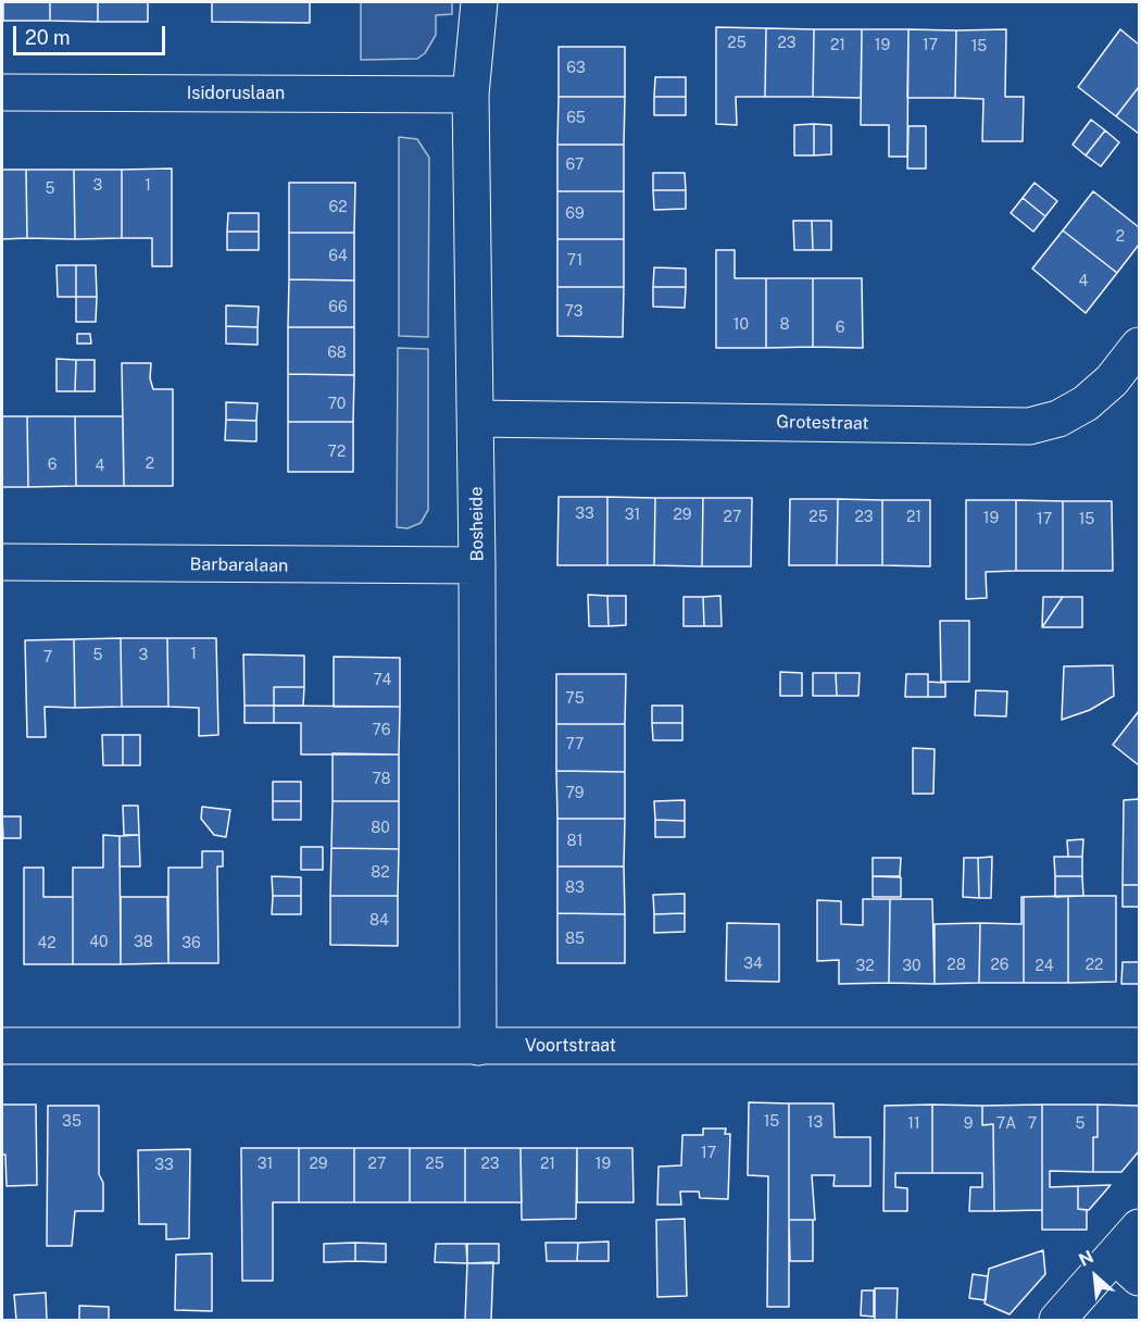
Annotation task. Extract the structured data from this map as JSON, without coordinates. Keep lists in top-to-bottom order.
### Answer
{
  "streets": {
    "street": [
      "Isidoruslaan",
      "Grotestraat",
      "Bosheide",
      "Barbaralaan",
      "Voortstraat"
    ]
  },
  "crossings": [
    ["Isidoruslaan", "Bosheide"],
    ["Grotestraat", "Bosheide"],
    ["Bosheide", "Barbaralaan"],
    ["Bosheide", "Voortstraat"]
  ],
  "house_numbers": [
    "25",
    "23",
    "21",
    "19",
    "17",
    "15",
    "63",
    "65",
    "67",
    "3",
    "1",
    "5",
    "62",
    "69",
    "2",
    "64",
    "71",
    "4",
    "66",
    "73",
    "10",
    "8",
    "6",
    "68",
    "70",
    "72",
    "2",
    "6",
    "4",
    "33",
    "31",
    "29",
    "27",
    "25",
    "23",
    "21",
    "19",
    "17",
    "15",
    "1",
    "5",
    "3",
    "7",
    "74",
    "75",
    "76",
    "77",
    "78",
    "79",
    "80",
    "81",
    "82",
    "83",
    "84",
    "85",
    "40",
    "38",
    "42",
    "36",
    "34",
    "28",
    "26",
    "22",
    "32",
    "30",
    "24",
    "35",
    "15",
    "13",
    "11",
    "9",
    "7A",
    "7",
    "5",
    "17",
    "31",
    "29",
    "27",
    "25",
    "23",
    "21",
    "19",
    "33"
  ],
  "scale_bar": "20 m",
  "north": "top left"
}
